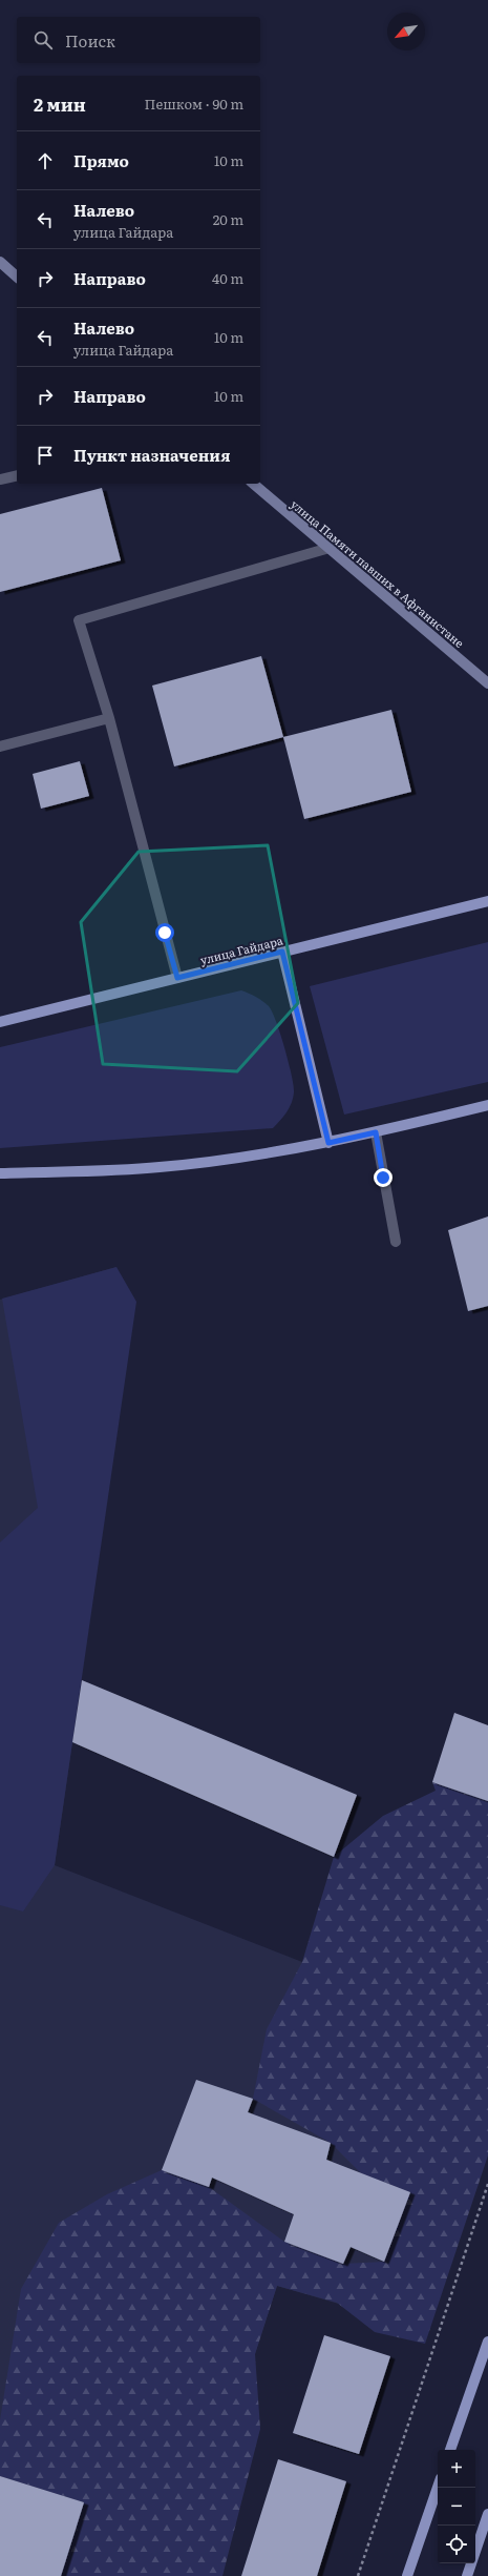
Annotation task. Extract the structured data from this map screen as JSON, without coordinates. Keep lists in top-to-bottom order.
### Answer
{
  "streets": {
    "main road": ["улица Гайдара"],
    "street": ["улица Памяти павших в Афганистане"]
  },
  "north": "bottom left",
  "page": {
    "search": "Поиск",
    "heading": ["2 мин", "Пешком · 90 m"],
    "list": [
      ["Прямо", "10 m"],
      ["Налево", "улица Гайдара", "20 m"],
      ["Направо", "40 m"],
      ["Налево", "улица Гайдара", "10 m"],
      ["Направо", "10 m"],
      "Пункт назначения"
    ],
    "map_buttons": ["+", "−"]
  }
}
